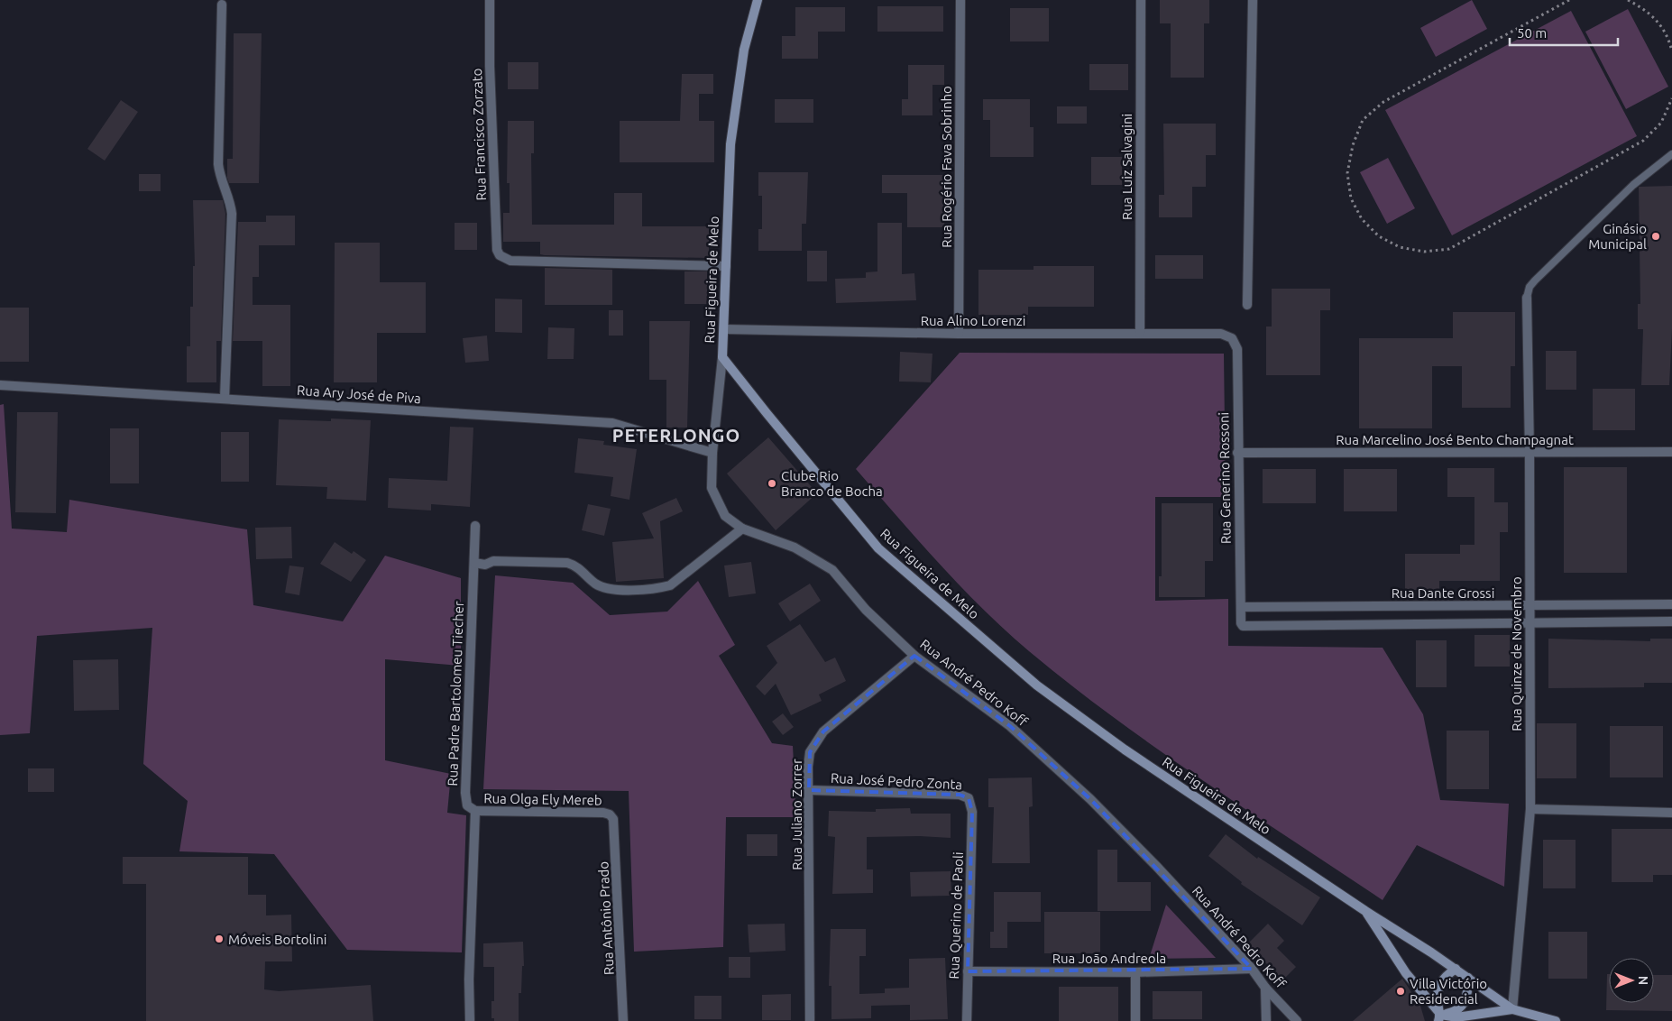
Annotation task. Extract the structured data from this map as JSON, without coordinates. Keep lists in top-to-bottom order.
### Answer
{
  "streets": {
    "main road": ["Rua Figueira de Melo"],
    "street": [
      "Rua Francisco Zorzato",
      "Rua Rogério Fava Sobrinho",
      "Rua Luiz Salvagini",
      "Rua Alino Lorenzi",
      "Rua Ary José de Piva",
      "Rua Marcelino José Bento Champagnat",
      "Rua Generino Rossoni",
      "Rua Dante Grossi",
      "Rua Quinze de Novembro",
      "Rua André Pedro Koff",
      "Rua Padre Bartolomeu Tiecher",
      "Rua José Pedro Zonta",
      "Rua Olga Ely Mereb",
      "Rua Juliano Zorrer",
      "Rua Querino de Paoli",
      "Rua Antônio Prado",
      "Rua João Andreola"
    ]
  },
  "crossings": [
    ["Rua Francisco Zorzato", "Rua Figueira de Melo"],
    ["Rua Rogério Fava Sobrinho", "Rua Alino Lorenzi"],
    ["Rua Luiz Salvagini", "Rua Alino Lorenzi"],
    ["Rua Figueira de Melo", "Rua Alino Lorenzi"],
    ["Rua Figueira de Melo", "Rua Quinze de Novembro"],
    ["Rua Figueira de Melo", "Rua André Pedro Koff"],
    ["Rua Alino Lorenzi", "Rua Generino Rossoni"],
    ["Rua Ary José de Piva", "Rua André Pedro Koff"],
    ["Rua Marcelino José Bento Champagnat", "Rua Generino Rossoni"],
    ["Rua Marcelino José Bento Champagnat", "Rua Quinze de Novembro"],
    ["Rua Generino Rossoni", "Rua Dante Grossi"],
    ["Rua Generino Rossoni", "Rua Quinze de Novembro"],
    ["Rua Dante Grossi", "Rua Quinze de Novembro"],
    ["Rua André Pedro Koff", "Rua Juliano Zorrer"],
    ["Rua André Pedro Koff", "Rua João Andreola"],
    ["Rua Padre Bartolomeu Tiecher", "Rua Olga Ely Mereb"],
    ["Rua José Pedro Zonta", "Rua Juliano Zorrer"],
    ["Rua José Pedro Zonta", "Rua Querino de Paoli"],
    ["Rua Olga Ely Mereb", "Rua Antônio Prado"],
    ["Rua Querino de Paoli", "Rua João Andreola"]
  ],
  "districts": ["PETERLONGO"],
  "places": [
    "Ginásio Municipal",
    "Clube Rio Branco de Bocha",
    "Móveis Bortolini",
    "Villa Victório Residencial"
  ],
  "scale_bar": "50 m",
  "north": "right"
}
